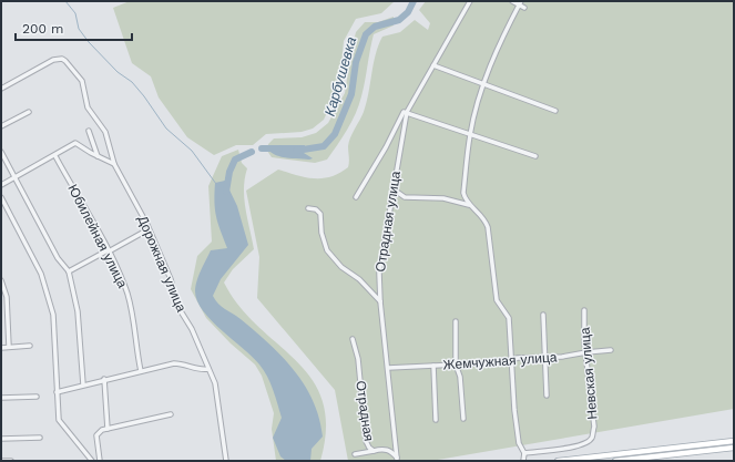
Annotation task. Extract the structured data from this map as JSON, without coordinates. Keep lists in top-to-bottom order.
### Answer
{
  "streets": {
    "street": [
      "Отрадная улица",
      "Юбилейная улица",
      "Дорожная улица",
      "Жемчужная улица",
      "Невская улица",
      "Отрадная"
    ]
  },
  "crossings": [
    ["Отрадная улица", "Жемчужная улица"],
    ["Отрадная улица", "Отрадная"],
    ["Жемчужная улица", "Невская улица"]
  ],
  "water": ["Карбушевка"],
  "scale_bar": "200 m"
}
